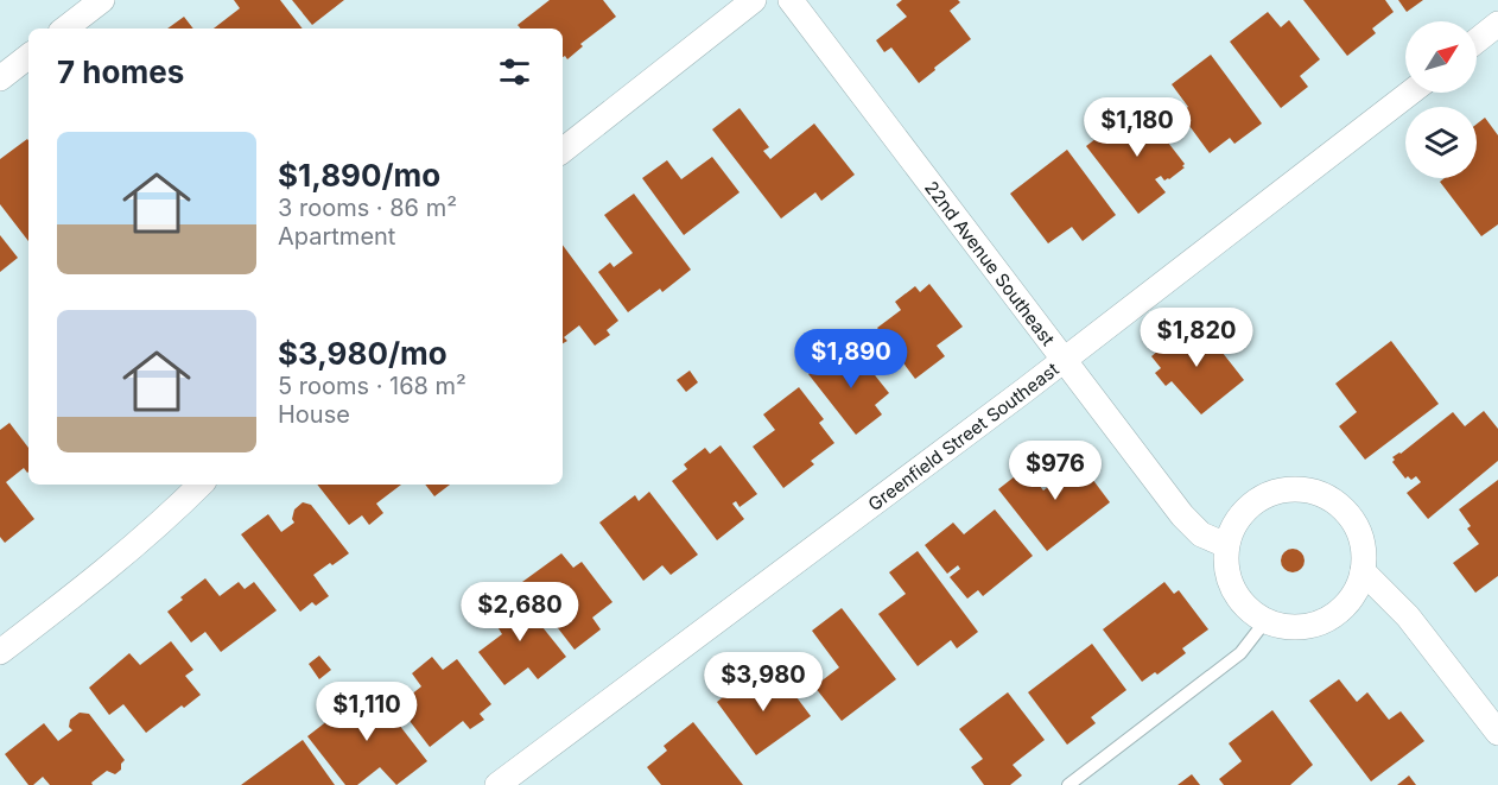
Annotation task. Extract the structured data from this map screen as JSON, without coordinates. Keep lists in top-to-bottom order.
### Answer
{
  "streets": {
    "street": ["22nd Avenue Southeast", "Greenfield Street Southeast"]
  },
  "crossings": [
    ["22nd Avenue Southeast", "Greenfield Street Southeast"]
  ],
  "north": "top right",
  "page": {
    "heading": "7 homes",
    "price": [
      "$1,180",
      "$1,820",
      "$1,890",
      "$976",
      "$2,680",
      "$3,980",
      "$1,110"
    ],
    "list": [
      {
        "name": "$1,890/mo",
        "note": "3 rooms · 86 m² · Apartment"
      },
      {
        "name": "$3,980/mo",
        "note": "5 rooms · 168 m² · House"
      }
    ]
  }
}
